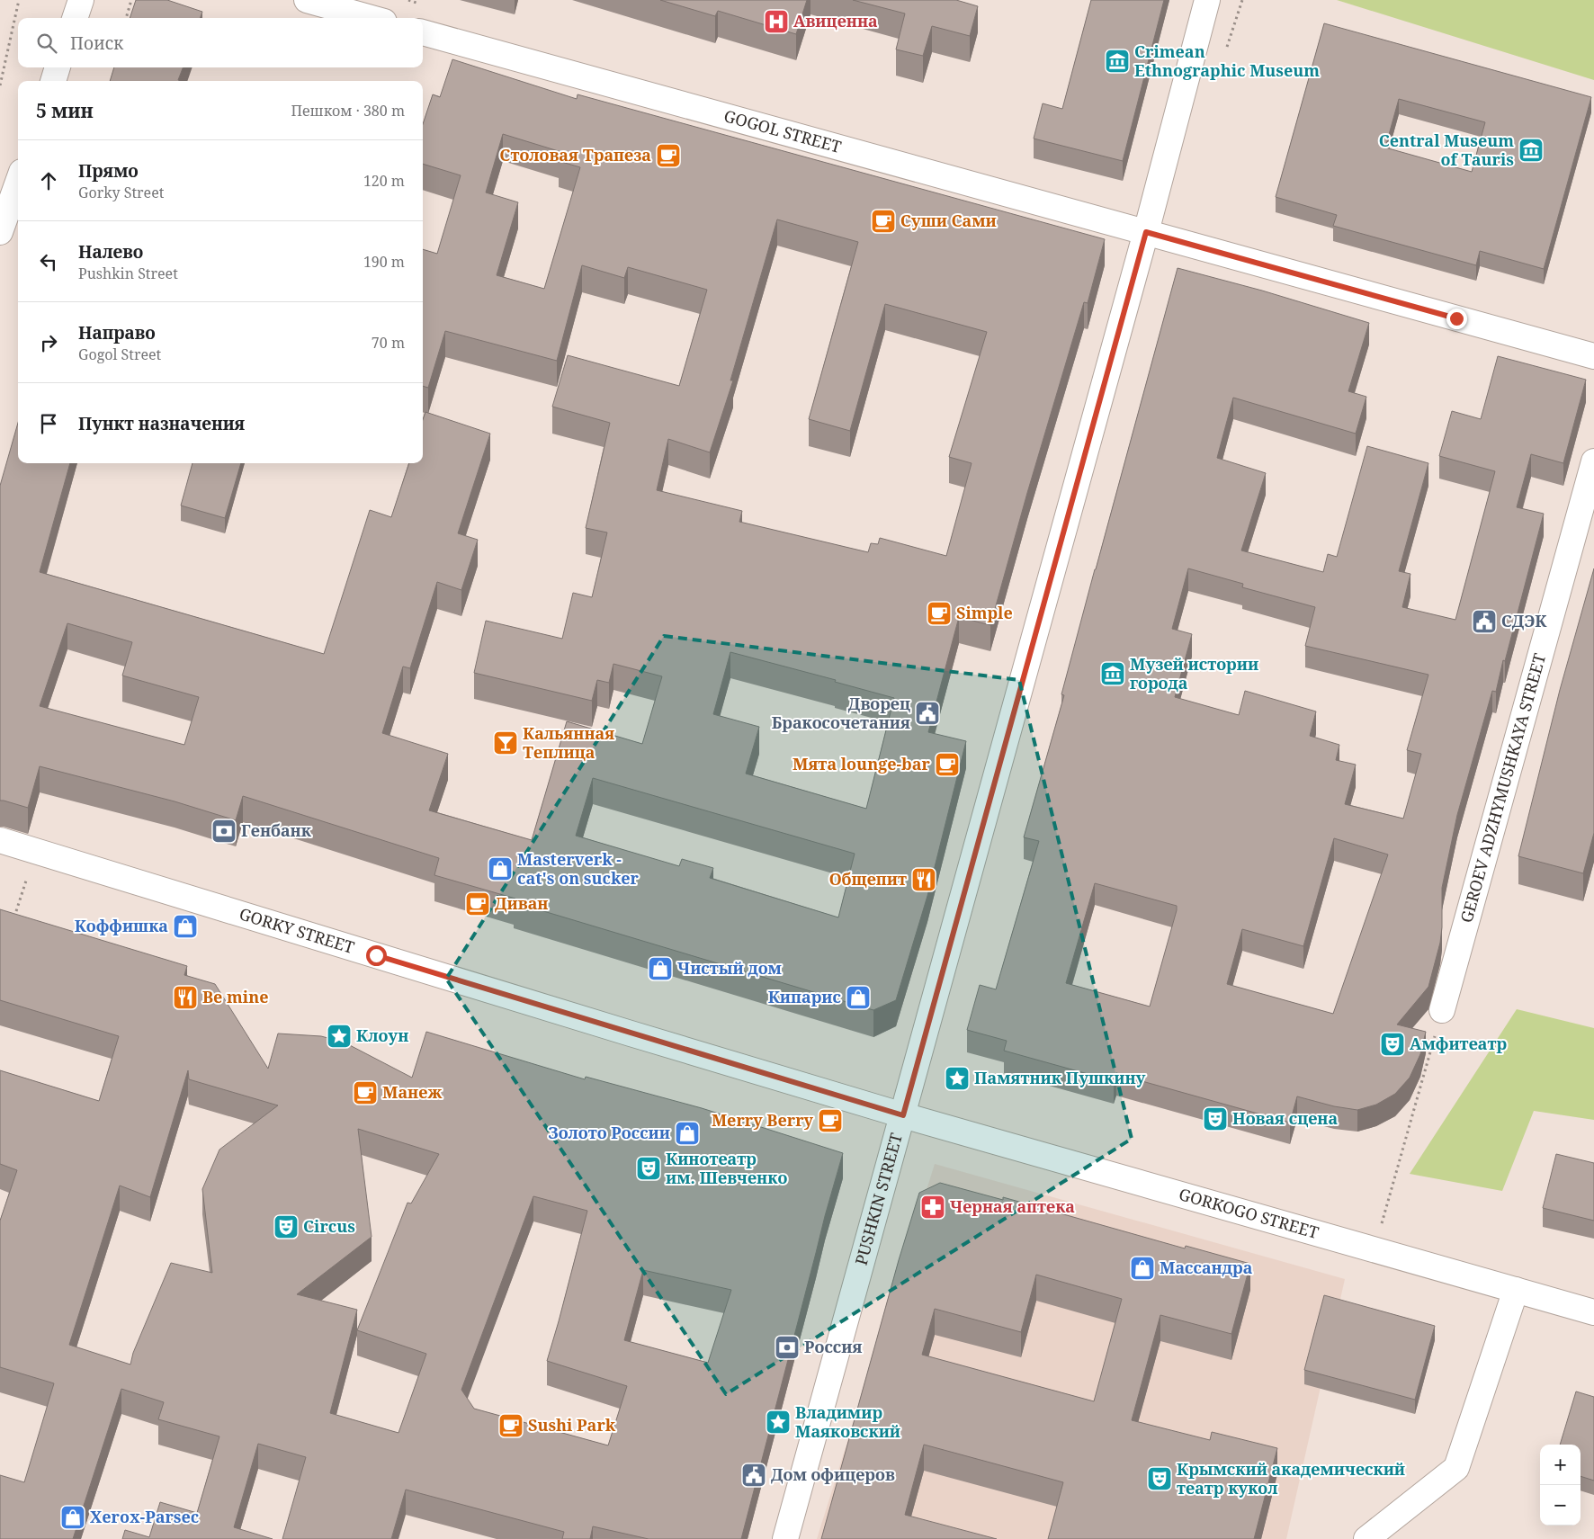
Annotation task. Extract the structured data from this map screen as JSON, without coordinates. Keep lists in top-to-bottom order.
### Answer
{
  "streets": {
    "street": [
      "GOGOL STREET",
      "GEROEV ADZHYMUSHKAYA STREET",
      "GORKY STREET",
      "PUSHKIN STREET",
      "GORKOGO STREET"
    ]
  },
  "crossings": [
    ["GOGOL STREET", "PUSHKIN STREET"],
    ["GORKY STREET", "PUSHKIN STREET"],
    ["GORKY STREET", "GORKOGO STREET"],
    ["PUSHKIN STREET", "GORKOGO STREET"]
  ],
  "places": {
    "hospital": ["Авиценна"],
    "museum": ["Crimean Ethnographic Museum", "Central Museum of Tauris", "Музей истории города"],
    "cafe": [
      "Столовая Трапеза",
      "Суши Сами",
      "Simple",
      "Мята lounge-bar",
      "Диван",
      "Манеж",
      "Merry Berry",
      "Sushi Park"
    ],
    "public building": ["СДЭК", "Дворец Бракосочетания", "Дом офицеров"],
    "bar": ["Кальянная Теплица"],
    "bank": ["Генбанк", "Россия"],
    "shop": [
      "Masterverk - cat's on sucker",
      "Коффишка",
      "Чистый дом",
      "Кипарис",
      "Золото России",
      "Массандра",
      "Xerox-Parsec"
    ],
    "restaurant": ["Общепит", "Be mine"],
    "place": ["Клоун", "Памятник Пушкину", "Владимир Маяковский"],
    "theatre": [
      "Амфитеатр",
      "Новая сцена",
      "Кинотеатр им. Шевченко",
      "Circus",
      "Крымский академический театр кукол"
    ],
    "pharmacy": ["Черная аптека"]
  },
  "page": {
    "search": "Поиск",
    "heading": ["5 мин", "Пешком · 380 m"],
    "list": [
      ["Прямо", "Gorky Street", "120 m"],
      ["Налево", "Pushkin Street", "190 m"],
      ["Направо", "Gogol Street", "70 m"],
      "Пункт назначения"
    ],
    "map_buttons": ["+", "−"]
  }
}
